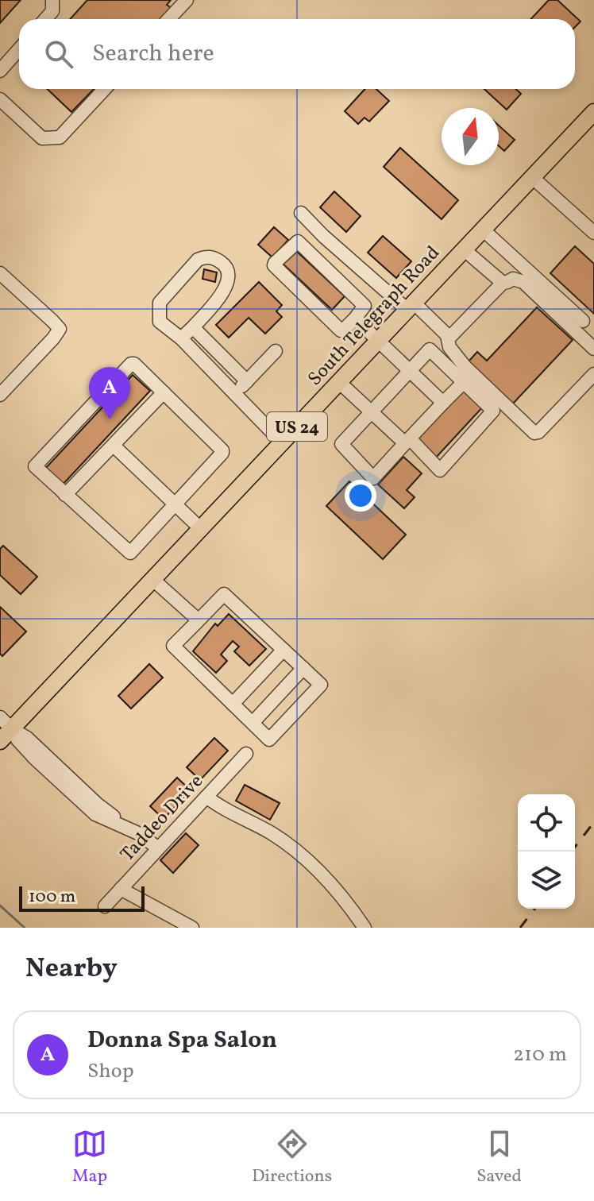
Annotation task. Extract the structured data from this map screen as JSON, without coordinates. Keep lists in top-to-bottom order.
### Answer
{
  "streets": {
    "main road": ["South Telegraph Road", "US 24"],
    "street": ["Taddeo Drive"]
  },
  "scale_bar": "100 m",
  "north": "top",
  "page": {
    "search": "Search here",
    "pins": "A",
    "scale": "100 m",
    "heading": "Nearby",
    "list": [
      {
        "mark": "A",
        "name": "Donna Spa Salon",
        "note": "Shop",
        "value": "210 m"
      }
    ],
    "nav": ["Map", "Directions", "Saved"]
  }
}
